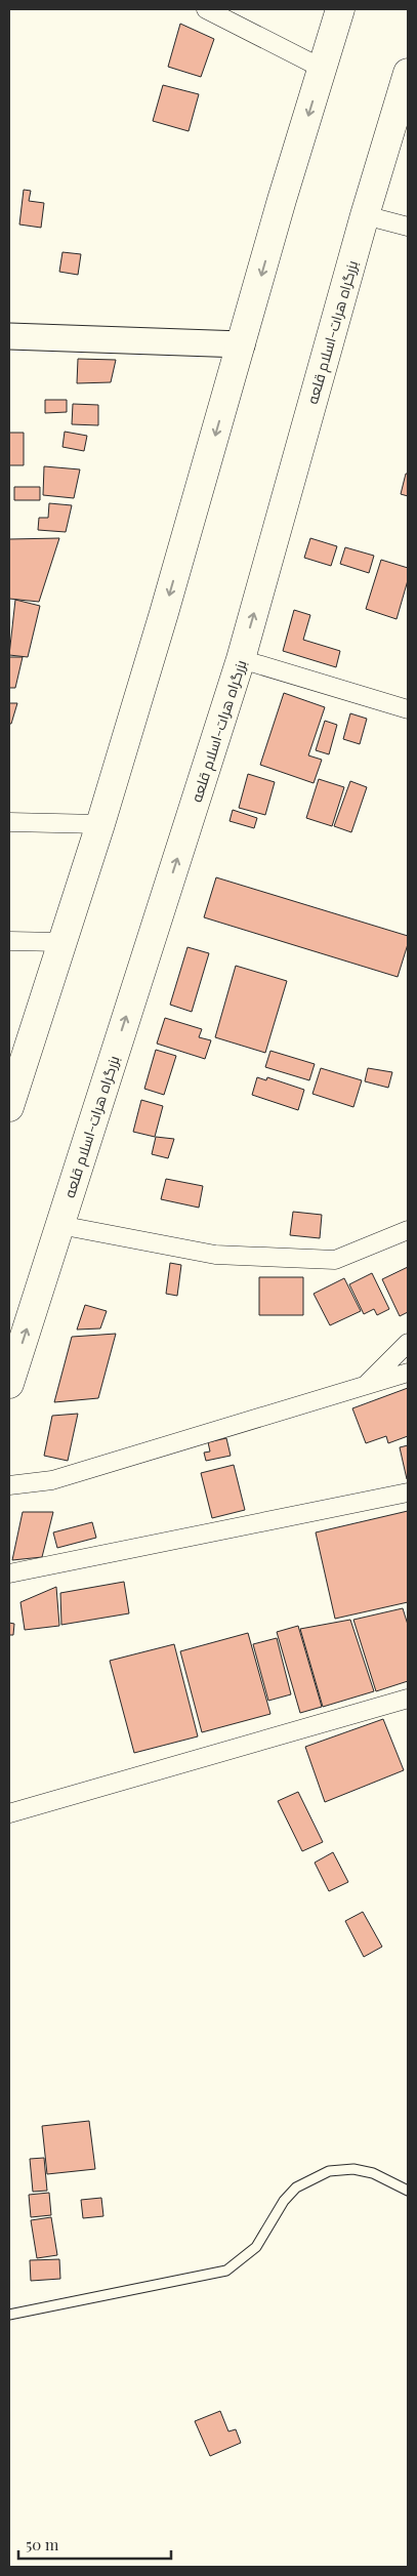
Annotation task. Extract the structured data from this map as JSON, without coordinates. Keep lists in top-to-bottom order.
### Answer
{
  "streets": {
    "highway": ["بزرگراه هرات-اسلام قلعه"]
  },
  "scale_bar": "50 m"
}
